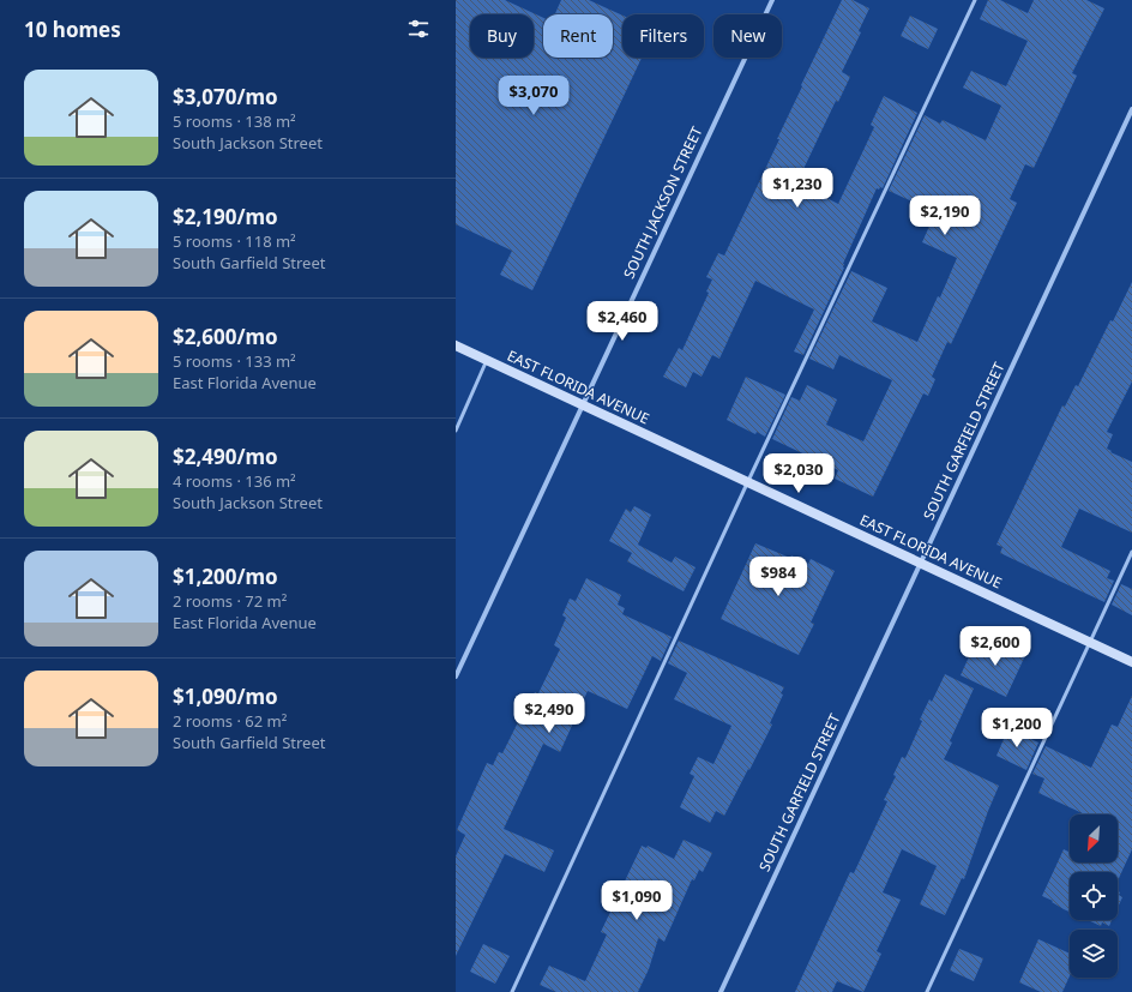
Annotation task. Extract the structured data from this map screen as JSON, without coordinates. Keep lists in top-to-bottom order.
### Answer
{
  "streets": {
    "street": ["SOUTH JACKSON STREET", "EAST FLORIDA AVENUE", "SOUTH GARFIELD STREET"]
  },
  "crossings": [
    ["SOUTH JACKSON STREET", "EAST FLORIDA AVENUE"],
    ["EAST FLORIDA AVENUE", "SOUTH GARFIELD STREET"]
  ],
  "north": "bottom left",
  "page": {
    "heading": "10 homes",
    "chip": [
      "Buy",
      "Rent",
      "Filters",
      "New"
    ],
    "list": [
      {
        "name": "$3,070/mo",
        "note": "5 rooms · 138 m² · South Jackson Street"
      },
      {
        "name": "$2,190/mo",
        "note": "5 rooms · 118 m² · South Garfield Street"
      },
      {
        "name": "$2,600/mo",
        "note": "5 rooms · 133 m² · East Florida Avenue"
      },
      {
        "name": "$2,490/mo",
        "note": "4 rooms · 136 m² · South Jackson Street"
      },
      {
        "name": "$1,200/mo",
        "note": "2 rooms · 72 m² · East Florida Avenue"
      },
      {
        "name": "$1,090/mo",
        "note": "2 rooms · 62 m² · South Garfield Street"
      }
    ],
    "price": [
      "$3,070",
      "$1,230",
      "$2,190",
      "$2,460",
      "$2,030",
      "$984",
      "$2,600",
      "$2,490",
      "$1,200",
      "$1,090"
    ]
  }
}
